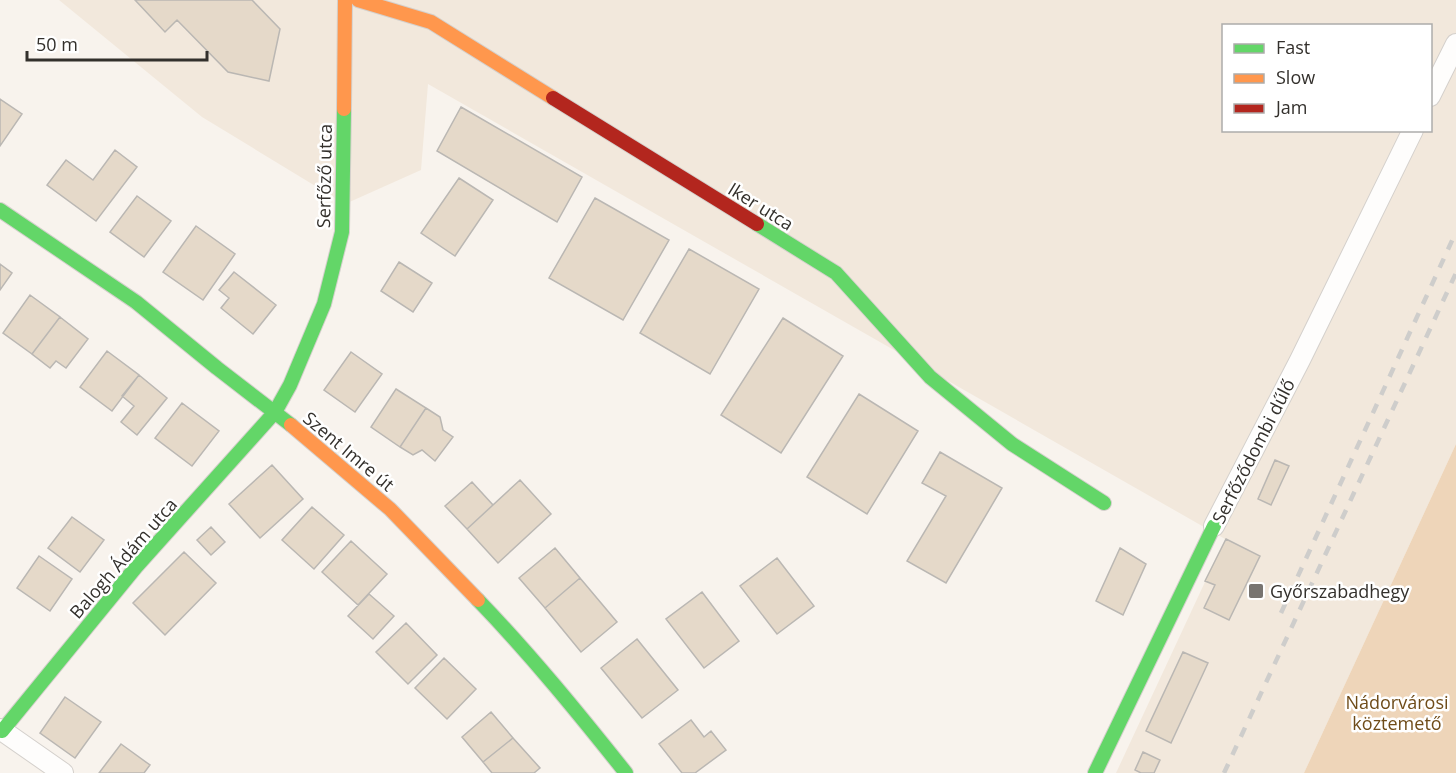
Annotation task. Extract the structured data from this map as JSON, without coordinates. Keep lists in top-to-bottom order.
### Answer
{
  "streets": {
    "street": [
      "Serfőző utca",
      "Iker utca",
      "Szent Imre út",
      "Serfőződombi dűlő",
      "Balogh Ádám utca"
    ]
  },
  "crossings": [
    ["Serfőző utca", "Szent Imre út"],
    ["Serfőző utca", "Balogh Ádám utca"],
    ["Szent Imre út", "Balogh Ádám utca"]
  ],
  "parks": ["Nádorvárosi köztemető"],
  "places": {
    "transit": ["Győrszabadhegy"]
  },
  "legend": ["Fast", "Slow", "Jam"],
  "scale_bar": "50 m"
}
